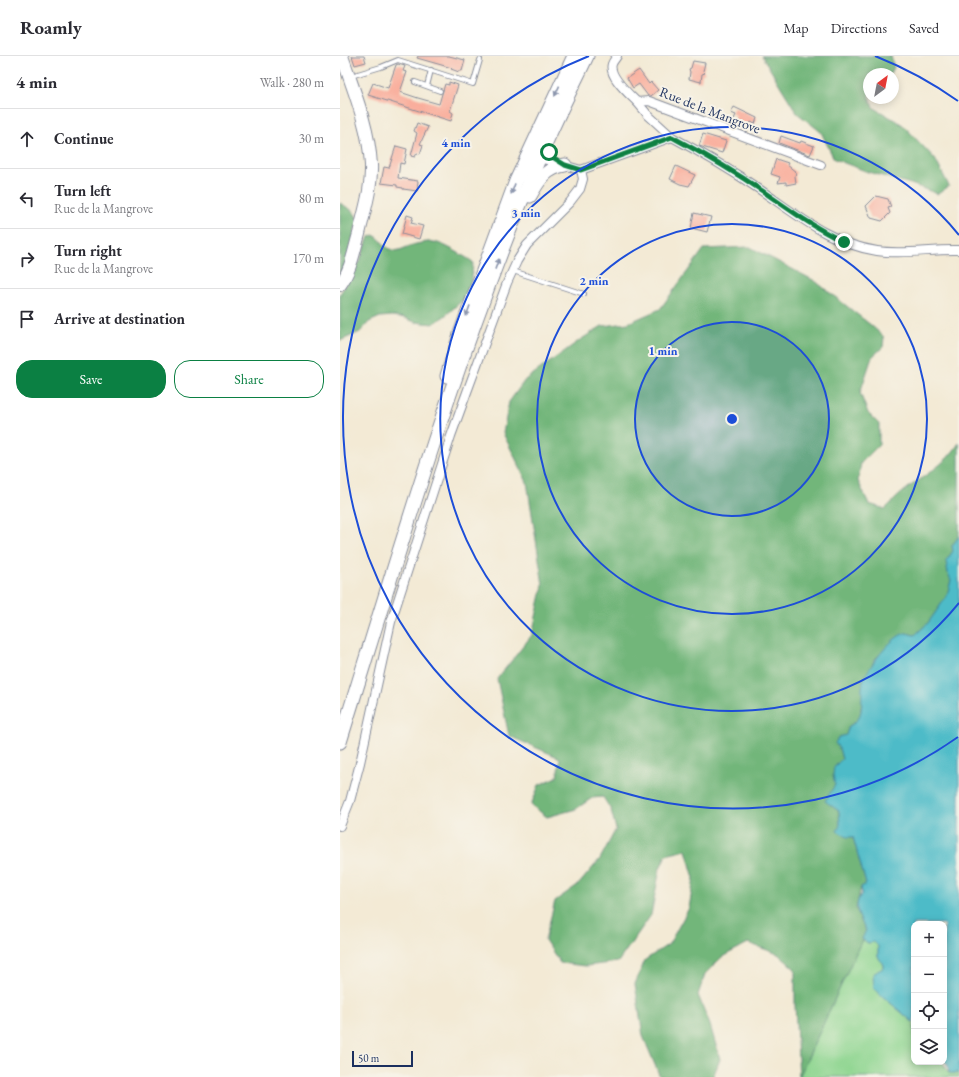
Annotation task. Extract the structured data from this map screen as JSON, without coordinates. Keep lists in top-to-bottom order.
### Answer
{
  "streets": {
    "street": ["Rue de la Mangrove"]
  },
  "scale_bar": "50 m",
  "north": "top right",
  "page": {
    "header": "Roamly",
    "nav": ["Map", "Directions", "Saved"],
    "heading": ["4 min", "Walk · 280 m"],
    "list": [
      ["Continue", "30 m"],
      ["Turn left", "Rue de la Mangrove", "80 m"],
      ["Turn right", "Rue de la Mangrove", "170 m"],
      "Arrive at destination"
    ],
    "buttons": ["Save", "Share"],
    "map_buttons": ["+", "−"],
    "scale": "50 m"
  },
  "rings": [
    "4 min",
    "3 min",
    "2 min",
    "1 min"
  ]
}
